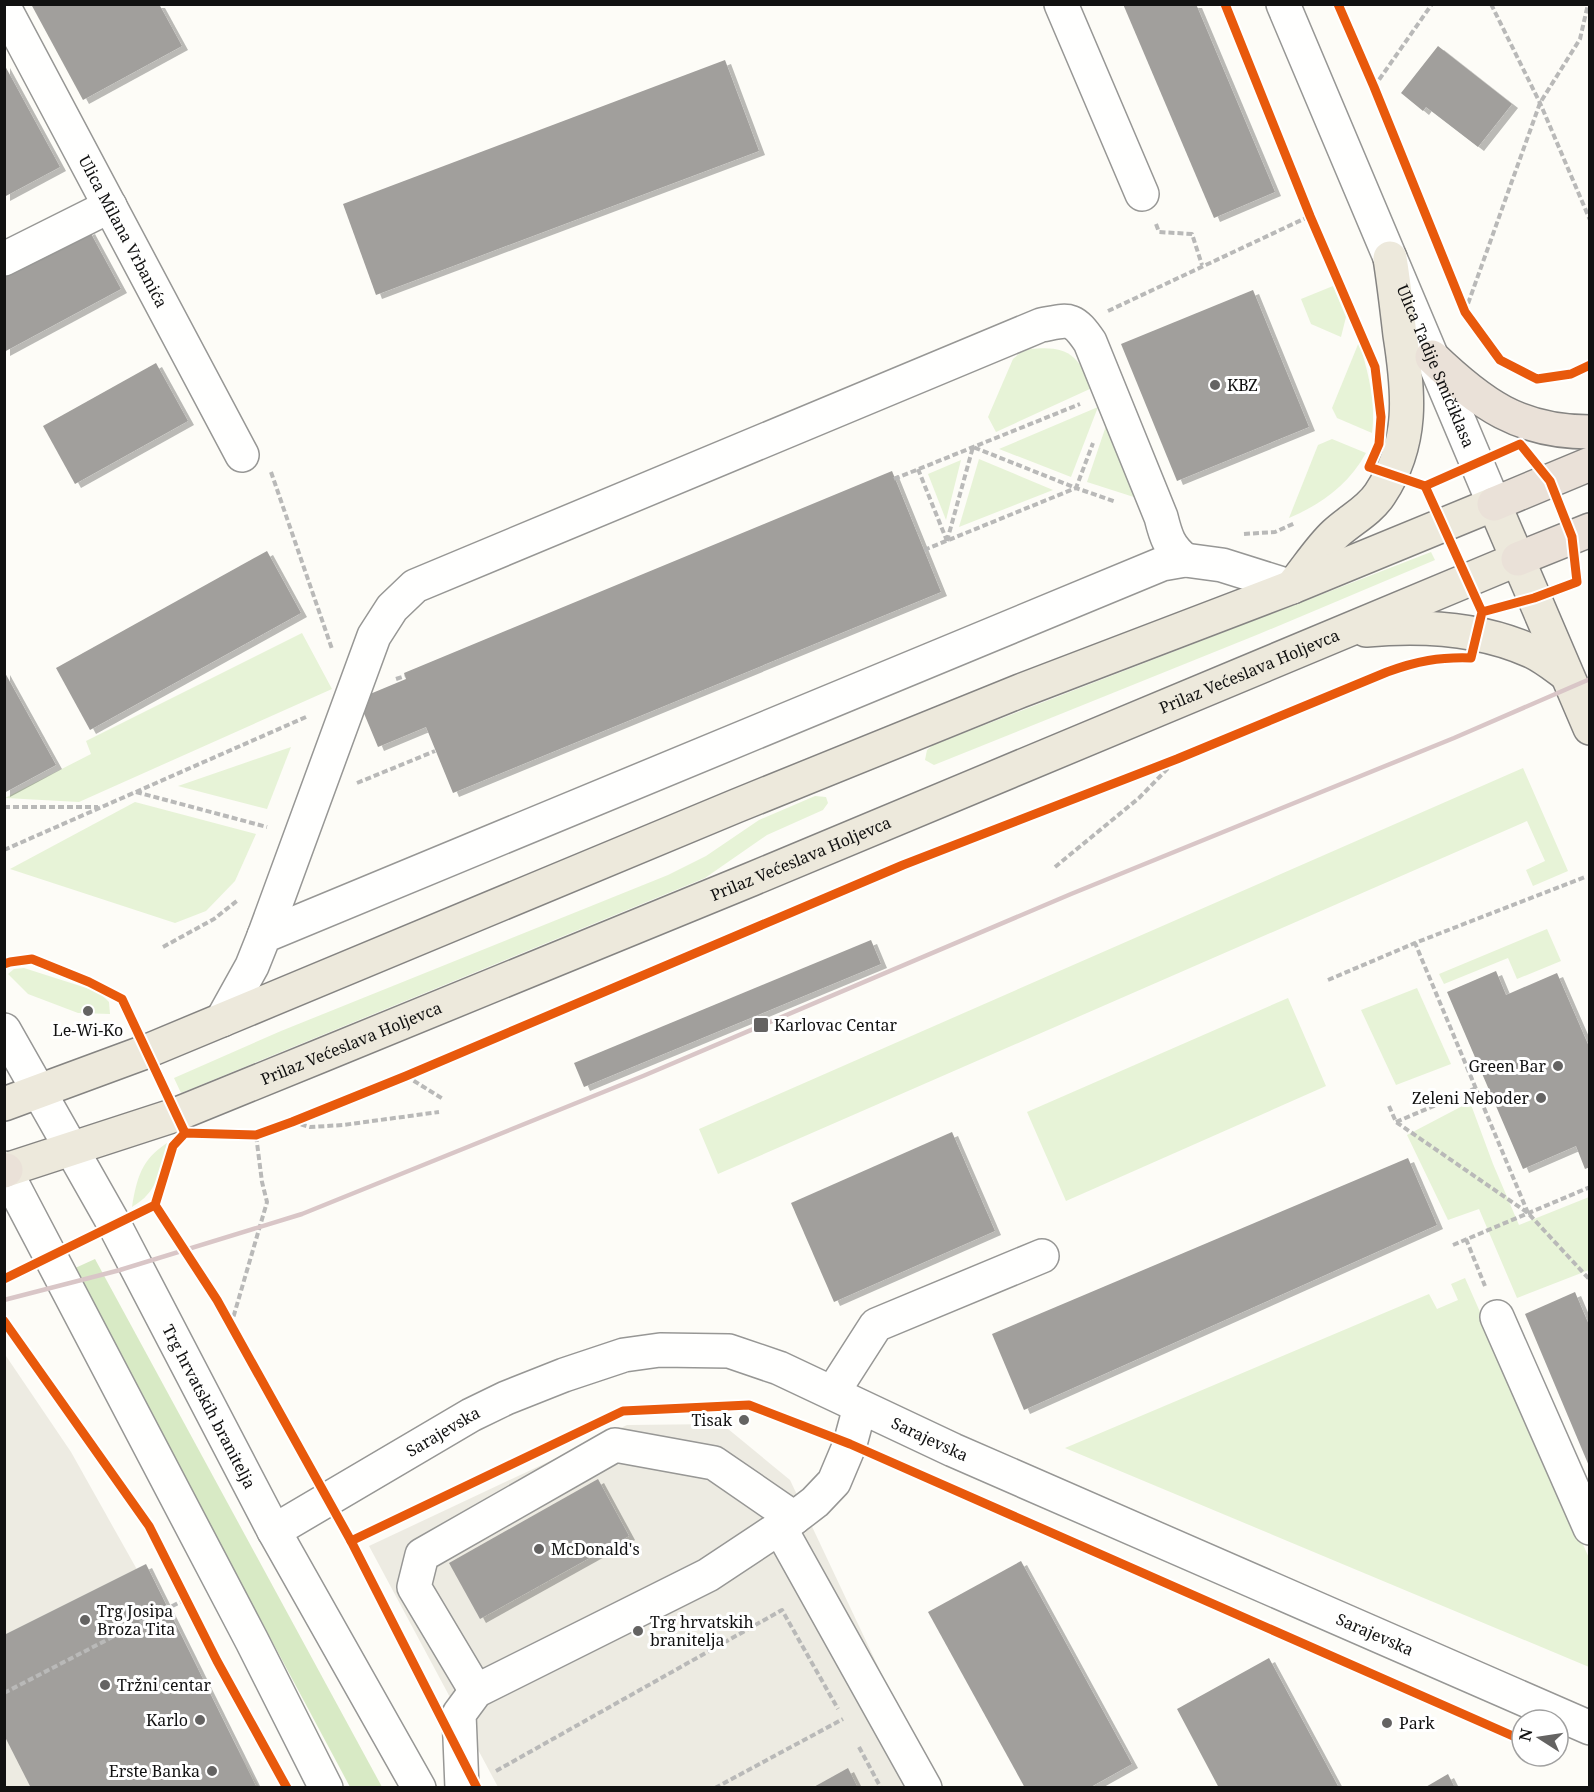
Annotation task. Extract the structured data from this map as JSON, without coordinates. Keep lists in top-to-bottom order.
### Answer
{
  "streets": {
    "highway": ["Prilaz Većeslava Holjevca"],
    "main road": ["Ulica Tadije Smičiklasa"],
    "street": ["Ulica Milana Vrbanića", "Trg hrvatskih branitelja", "Sarajevska"]
  },
  "crossings": [
    ["Ulica Tadije Smičiklasa", "Prilaz Većeslava Holjevca"],
    ["Prilaz Većeslava Holjevca", "Trg hrvatskih branitelja"],
    ["Trg hrvatskih branitelja", "Sarajevska"]
  ],
  "places": {
    "other": [
      "KBZ",
      "Le-Wi-Ko",
      "Green Bar",
      "Zeleni Neboder",
      "Tisak",
      "McDonald's",
      "Trg Josipa Broza Tita",
      "Trg hrvatskih branitelja",
      "Tržni centar",
      "Karlo",
      "Park",
      "Erste Banka"
    ],
    "transit": ["Karlovac Centar"]
  },
  "north": "left"
}
